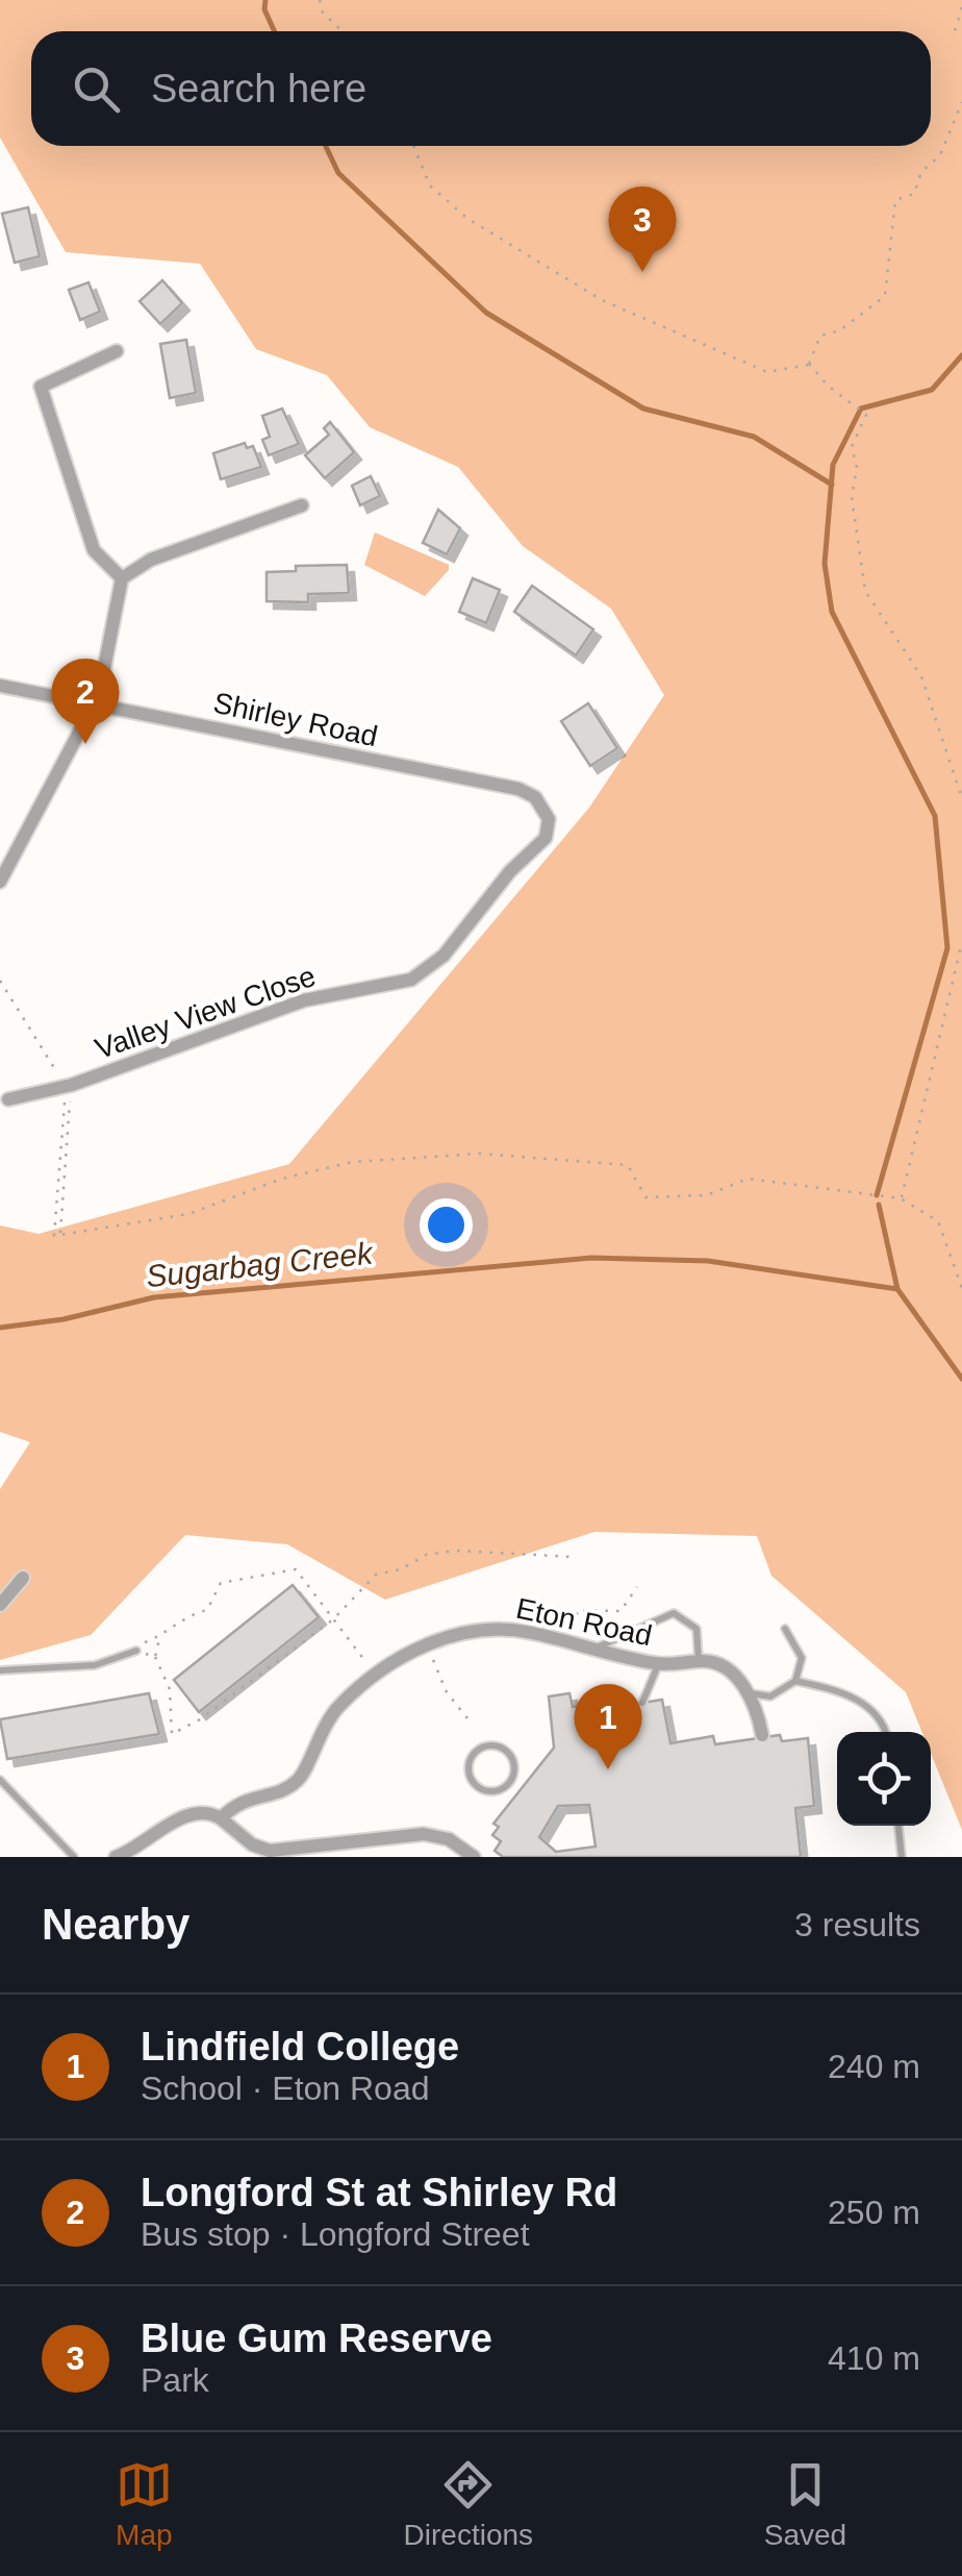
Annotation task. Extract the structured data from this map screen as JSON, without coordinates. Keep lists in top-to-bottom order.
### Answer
{
  "streets": {
    "street": ["Shirley Road", "Valley View Close", "Eton Road"]
  },
  "crossings": [
    ["Shirley Road", "Valley View Close"]
  ],
  "water": ["Sugarbag Creek"],
  "page": {
    "search": "Search here",
    "pins": ["3", "2", "1"],
    "heading": ["Nearby", "3 results"],
    "list": [
      {
        "mark": "1",
        "name": "Lindfield College",
        "note": "School · Eton Road",
        "value": "240 m"
      },
      {
        "mark": "2",
        "name": "Longford St at Shirley Rd",
        "note": "Bus stop · Longford Street",
        "value": "250 m"
      },
      {
        "mark": "3",
        "name": "Blue Gum Reserve",
        "note": "Park",
        "value": "410 m"
      }
    ],
    "nav": ["Map", "Directions", "Saved"]
  }
}
